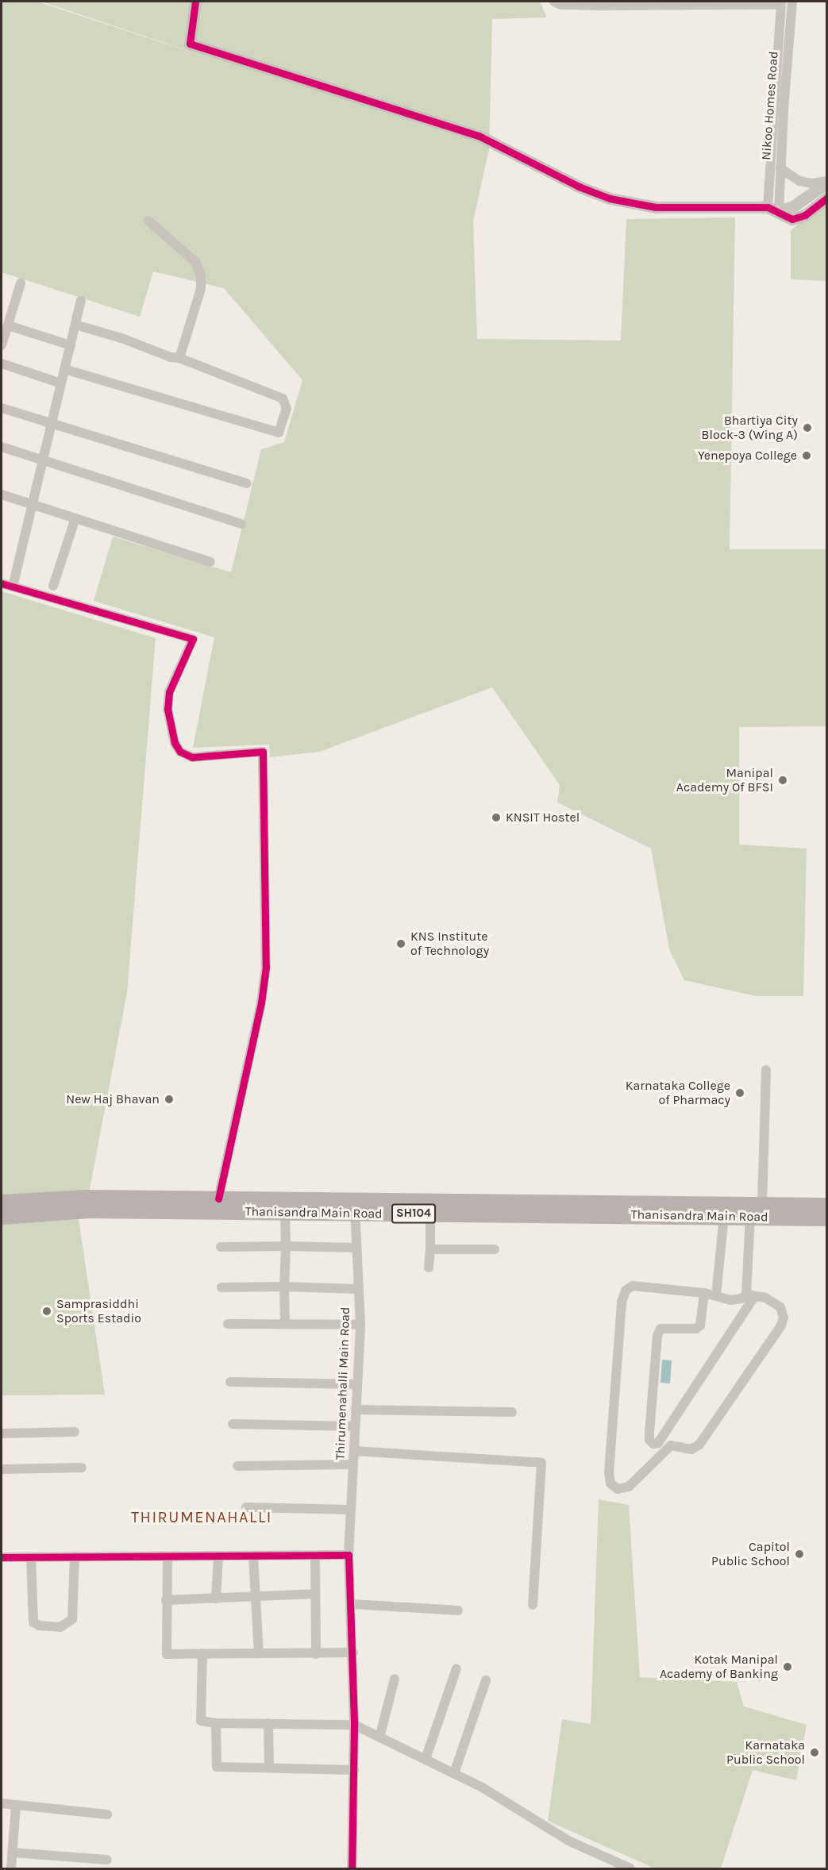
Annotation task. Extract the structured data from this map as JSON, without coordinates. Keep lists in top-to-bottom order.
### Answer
{
  "streets": {
    "main road": ["Thanisandra Main Road", "SH104"],
    "street": ["Nikoo Homes Road", "Thirumenahalli Main Road"]
  },
  "crossings": [
    ["Thanisandra Main Road", "Thirumenahalli Main Road"]
  ],
  "districts": ["THIRUMENAHALLI"],
  "places": [
    "Bhartiya City Block-3 (Wing A)",
    "Yenepoya College",
    "Manipal Academy Of BFSI",
    "KNSIT Hostel",
    "KNS Institute of Technology",
    "Karnataka College of Pharmacy",
    "New Haj Bhavan",
    "Samprasiddhi Sports Estadio",
    "Capitol Public School",
    "Kotak Manipal Academy of Banking",
    "Karnataka Public School"
  ]
}
